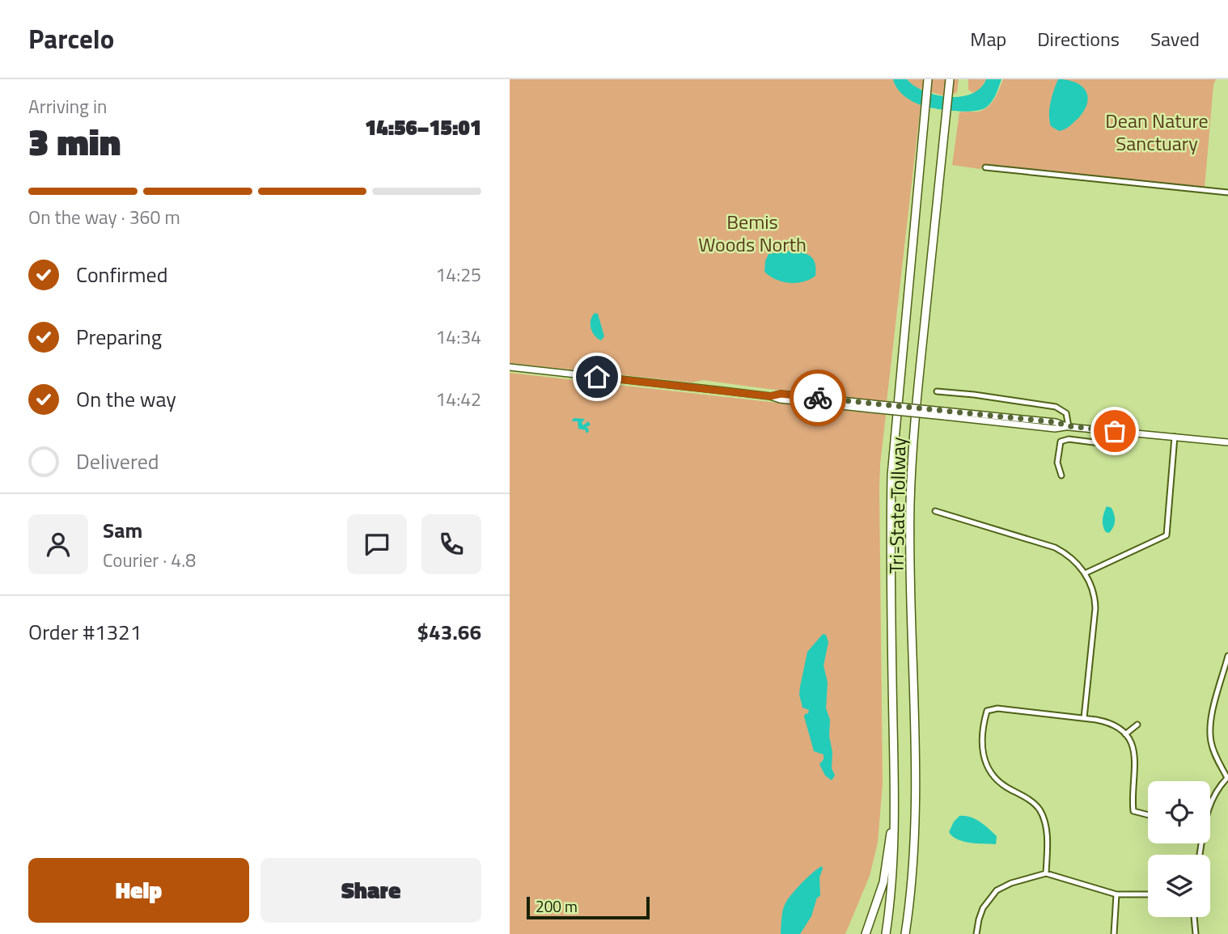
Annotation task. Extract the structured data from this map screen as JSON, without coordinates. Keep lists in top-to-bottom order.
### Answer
{
  "streets": {
    "highway": ["Tri-State Tollway"]
  },
  "parks": ["Dean Nature Sanctuary", "Bemis Woods North"],
  "scale_bar": "200 m",
  "page": {
    "header": "Parcelo",
    "nav": ["Map", "Directions", "Saved"],
    "heading": ["3 min", "Arriving in", "14:56–15:01"],
    "panel": [
      "Sam",
      "Courier · 4.8",
      "Order #1321",
      "$43.66"
    ],
    "bar": "On the way · 360 m",
    "list": [
      ["Confirmed", "14:25"],
      ["Preparing", "14:34"],
      ["On the way", "14:42"],
      "Delivered"
    ],
    "buttons": ["Help", "Share"],
    "scale": "200 m"
  }
}
